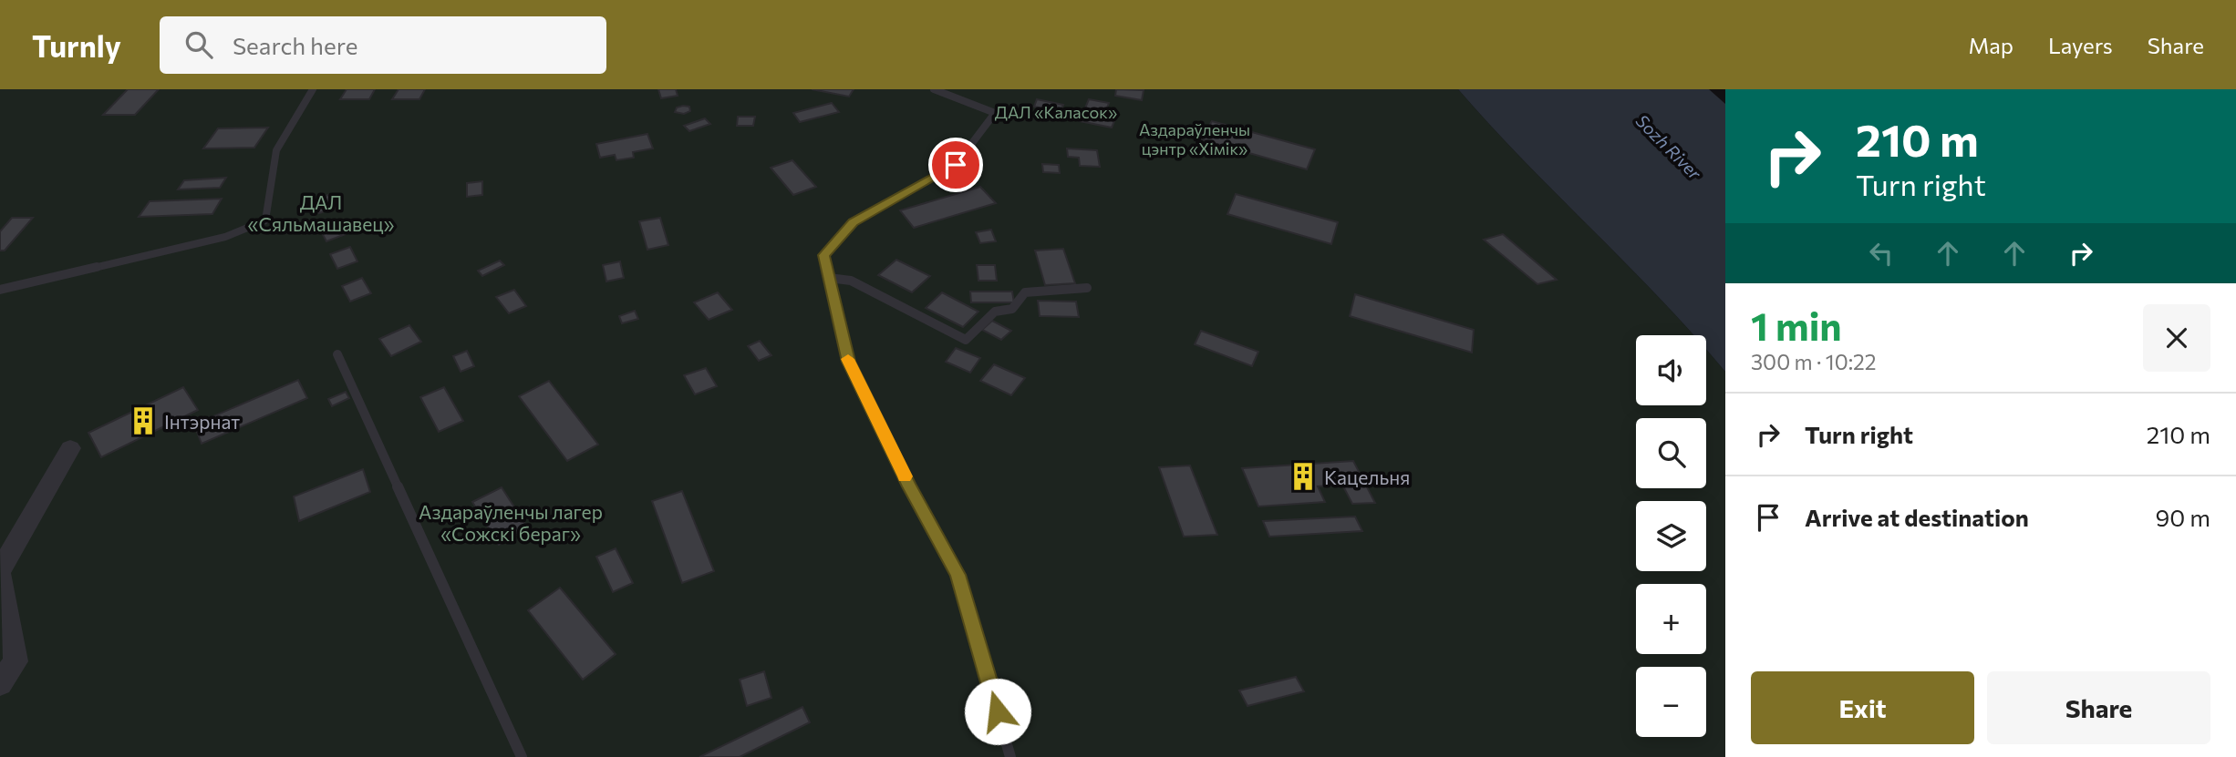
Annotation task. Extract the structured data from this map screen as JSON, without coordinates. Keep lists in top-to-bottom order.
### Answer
{
  "water": ["Sozh River"],
  "parks": [
    "ДАЛ «Каласок»",
    "Аздараўленчы цэнтр «Хімік»",
    "ДАЛ «Сяльмашавец»",
    "Аздараўленчы лагер «Сожскі бераг»"
  ],
  "places": {
    "building": ["Інтэрнат", "Кацельня"]
  },
  "page": {
    "header": "Turnly",
    "search": "Search here",
    "nav": ["Map", "Layers", "Share"],
    "turn": ["210 m", "Turn right"],
    "heading": ["1 min", "300 m · 10:22"],
    "map_buttons": ["+", "−"],
    "list": [
      {
        "name": "Turn right",
        "value": "210 m"
      },
      {
        "name": "Arrive at destination",
        "value": "90 m"
      }
    ],
    "buttons": ["Exit", "Share"]
  }
}
